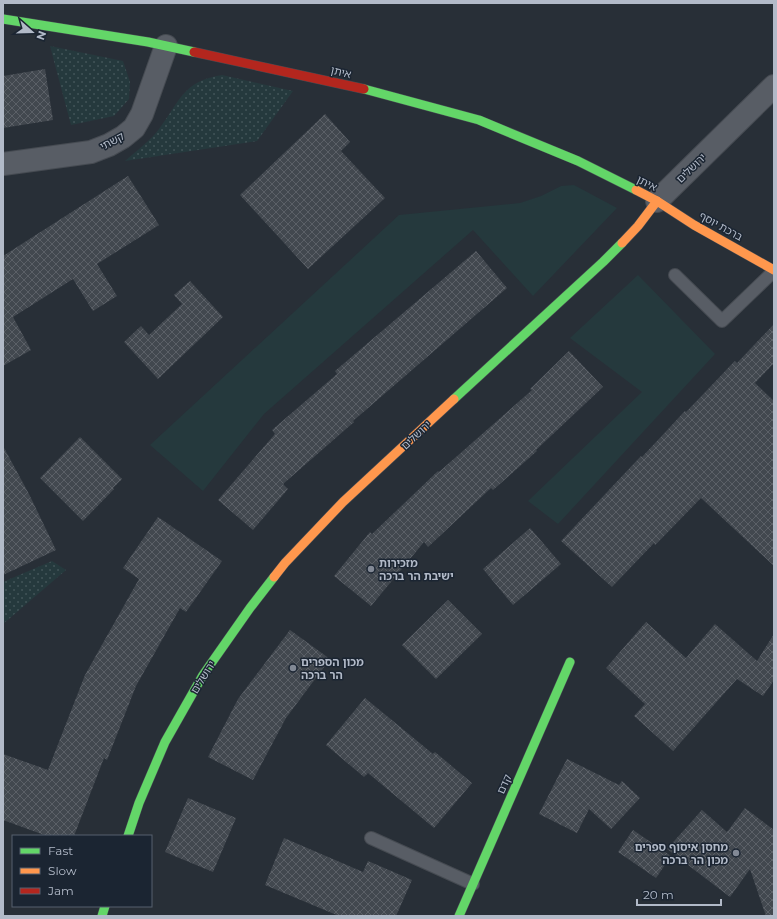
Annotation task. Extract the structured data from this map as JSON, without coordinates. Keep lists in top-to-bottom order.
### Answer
{
  "streets": {
    "street": [
      "איתן",
      "קשתי",
      "ירושלים",
      "ברכת יוסף",
      "קדם"
    ]
  },
  "crossings": [
    ["איתן", "קשתי"],
    ["איתן", "ירושלים"],
    ["איתן", "ברכת יוסף"],
    ["ירושלים", "ברכת יוסף"]
  ],
  "places": ["מזכירות ישיבת הר ברכה", "מכון הספרים הר ברכה", "מחסן איסוף ספרים מכון הר ברכה"],
  "legend": ["Fast", "Slow", "Jam"],
  "scale_bar": "20 m",
  "north": "right"
}
